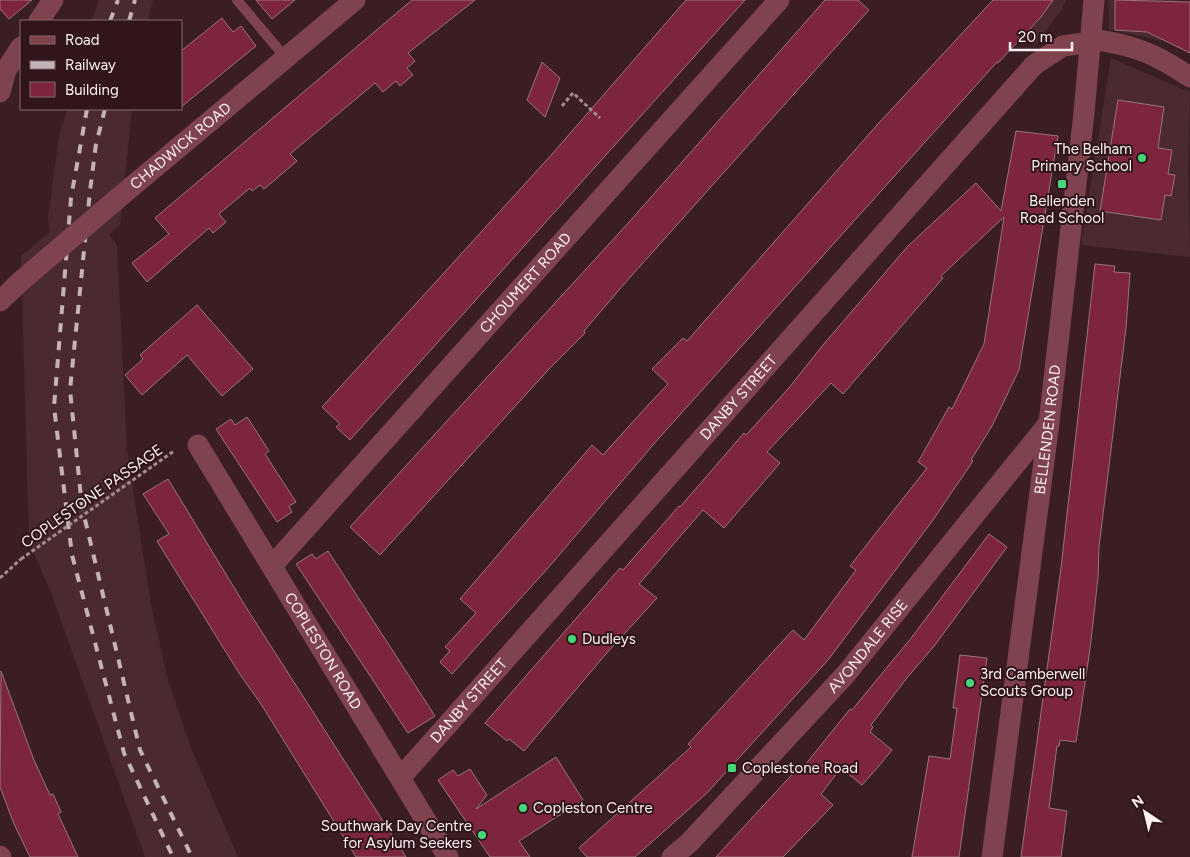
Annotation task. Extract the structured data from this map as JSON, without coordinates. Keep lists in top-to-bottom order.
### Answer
{
  "streets": {
    "street": [
      "CHADWICK ROAD",
      "CHOUMERT ROAD",
      "DANBY STREET",
      "BELLENDEN ROAD",
      "AVONDALE RISE",
      "COPLESTON ROAD"
    ],
    "path": ["COPLESTONE PASSAGE"]
  },
  "crossings": [
    ["CHOUMERT ROAD", "COPLESTON ROAD"],
    ["DANBY STREET", "BELLENDEN ROAD"],
    ["DANBY STREET", "COPLESTON ROAD"],
    ["BELLENDEN ROAD", "AVONDALE RISE"]
  ],
  "places": {
    "other": [
      "The Belham Primary School",
      "Dudleys",
      "3rd Camberwell Scouts Group",
      "Copleston Centre",
      "Southwark Day Centre for Asylum Seekers"
    ],
    "transit": ["Bellenden Road School", "Coplestone Road"]
  },
  "legend": ["Road", "Railway", "Building"],
  "scale_bar": "20 m",
  "north": "top left"
}
